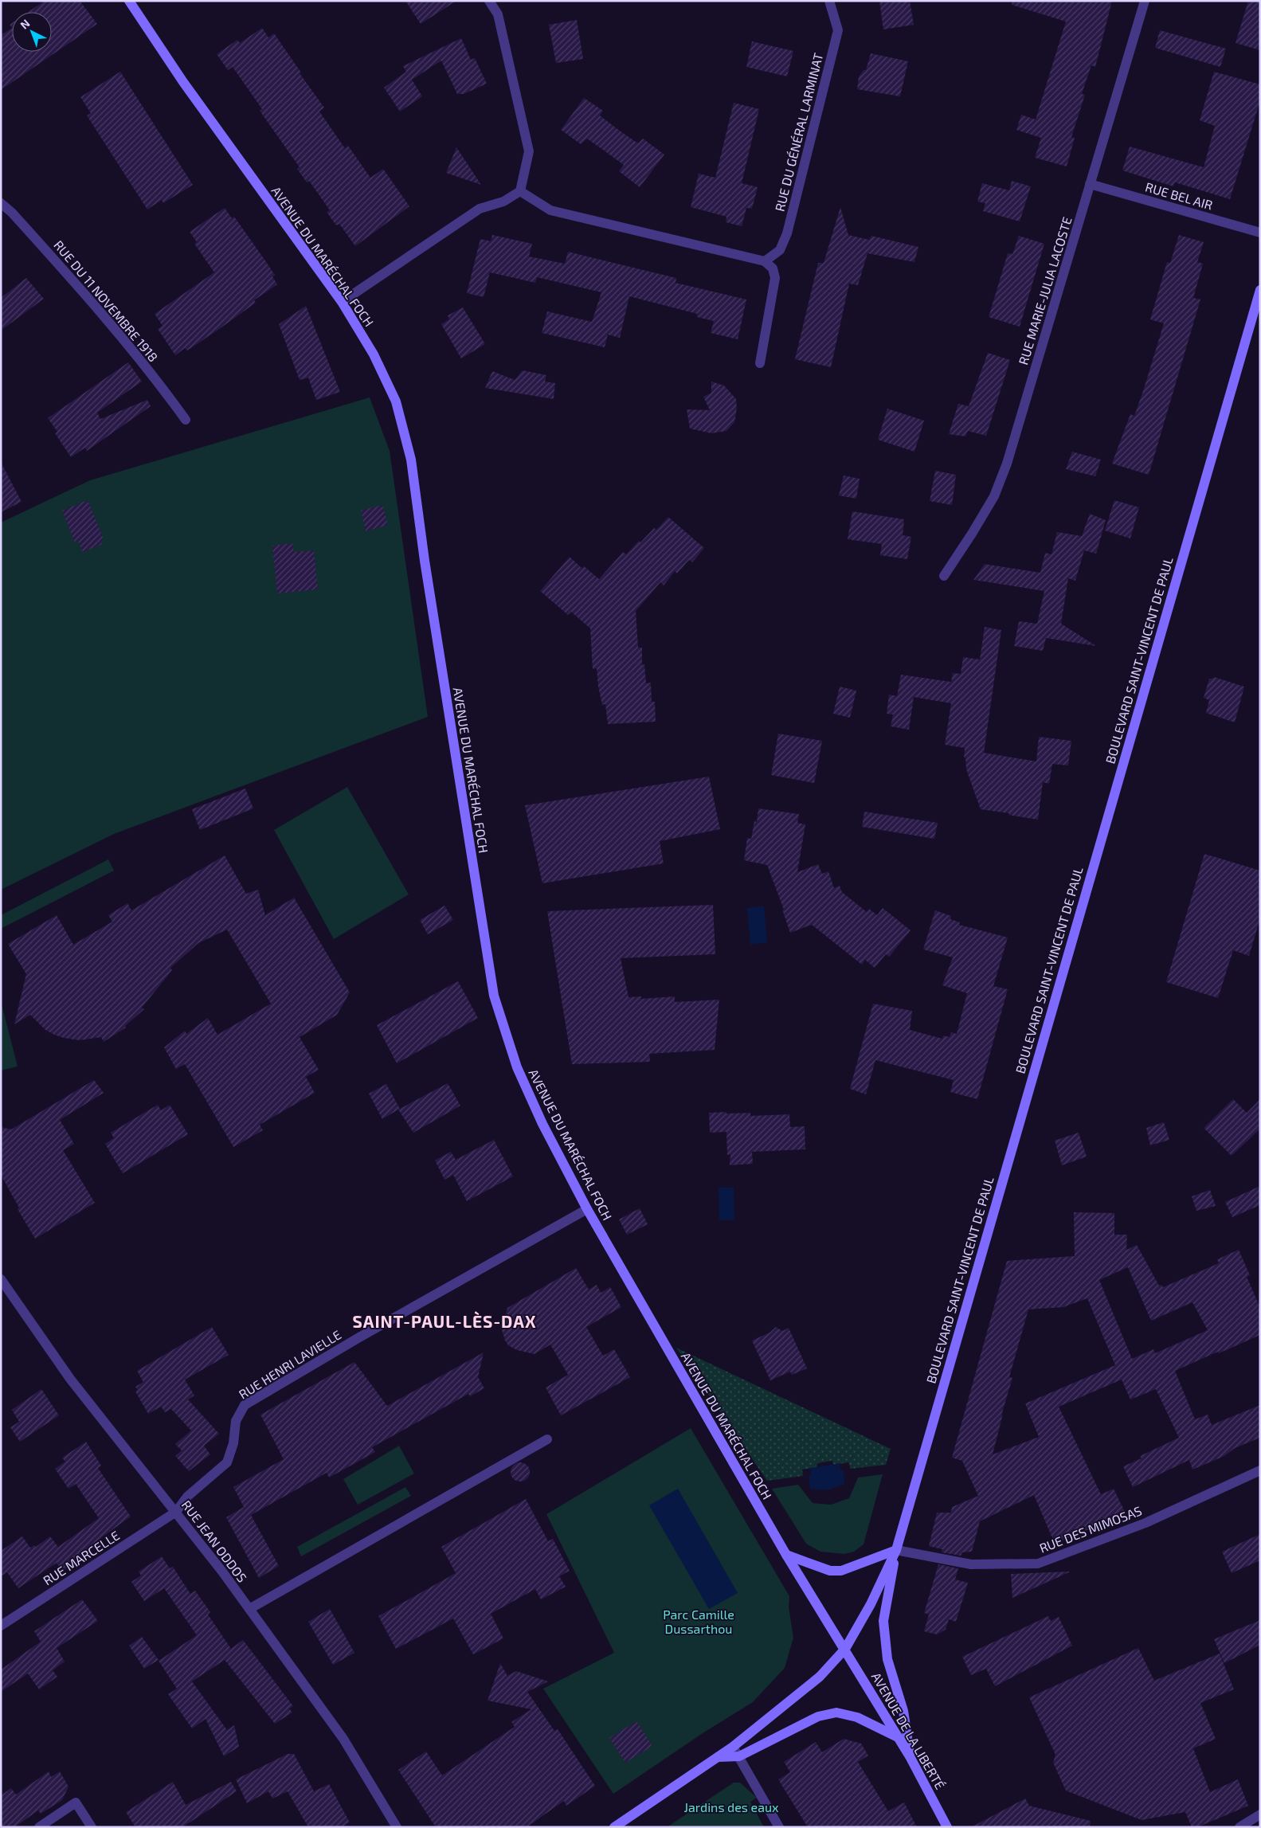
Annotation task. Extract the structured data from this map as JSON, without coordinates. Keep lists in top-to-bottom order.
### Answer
{
  "streets": {
    "main road": ["AVENUE DU MARÉCHAL FOCH", "BOULEVARD SAINT-VINCENT DE PAUL", "AVENUE DE LA LIBERTÉ"],
    "street": [
      "RUE DU GÉNÉRAL LARMINAT",
      "RUE BEL AIR",
      "RUE MARIE-JULIA LACOSTE",
      "RUE DU 11 NOVEMBRE 1918",
      "RUE HENRI LAVIELLE",
      "RUE DES MIMOSAS",
      "RUE JEAN ODDOS",
      "RUE MARCELLE"
    ]
  },
  "crossings": [
    ["RUE BEL AIR", "RUE MARIE-JULIA LACOSTE"],
    ["AVENUE DU MARÉCHAL FOCH", "BOULEVARD SAINT-VINCENT DE PAUL"],
    ["AVENUE DU MARÉCHAL FOCH", "RUE HENRI LAVIELLE"],
    ["AVENUE DU MARÉCHAL FOCH", "AVENUE DE LA LIBERTÉ"],
    ["BOULEVARD SAINT-VINCENT DE PAUL", "RUE DES MIMOSAS"],
    ["BOULEVARD SAINT-VINCENT DE PAUL", "AVENUE DE LA LIBERTÉ"],
    ["RUE HENRI LAVIELLE", "RUE JEAN ODDOS"],
    ["RUE HENRI LAVIELLE", "RUE MARCELLE"],
    ["RUE JEAN ODDOS", "RUE MARCELLE"]
  ],
  "districts": ["SAINT-PAUL-LÈS-DAX"],
  "parks": ["Parc Camille Dussarthou", "Jardins des eaux"],
  "north": "top left"
}
